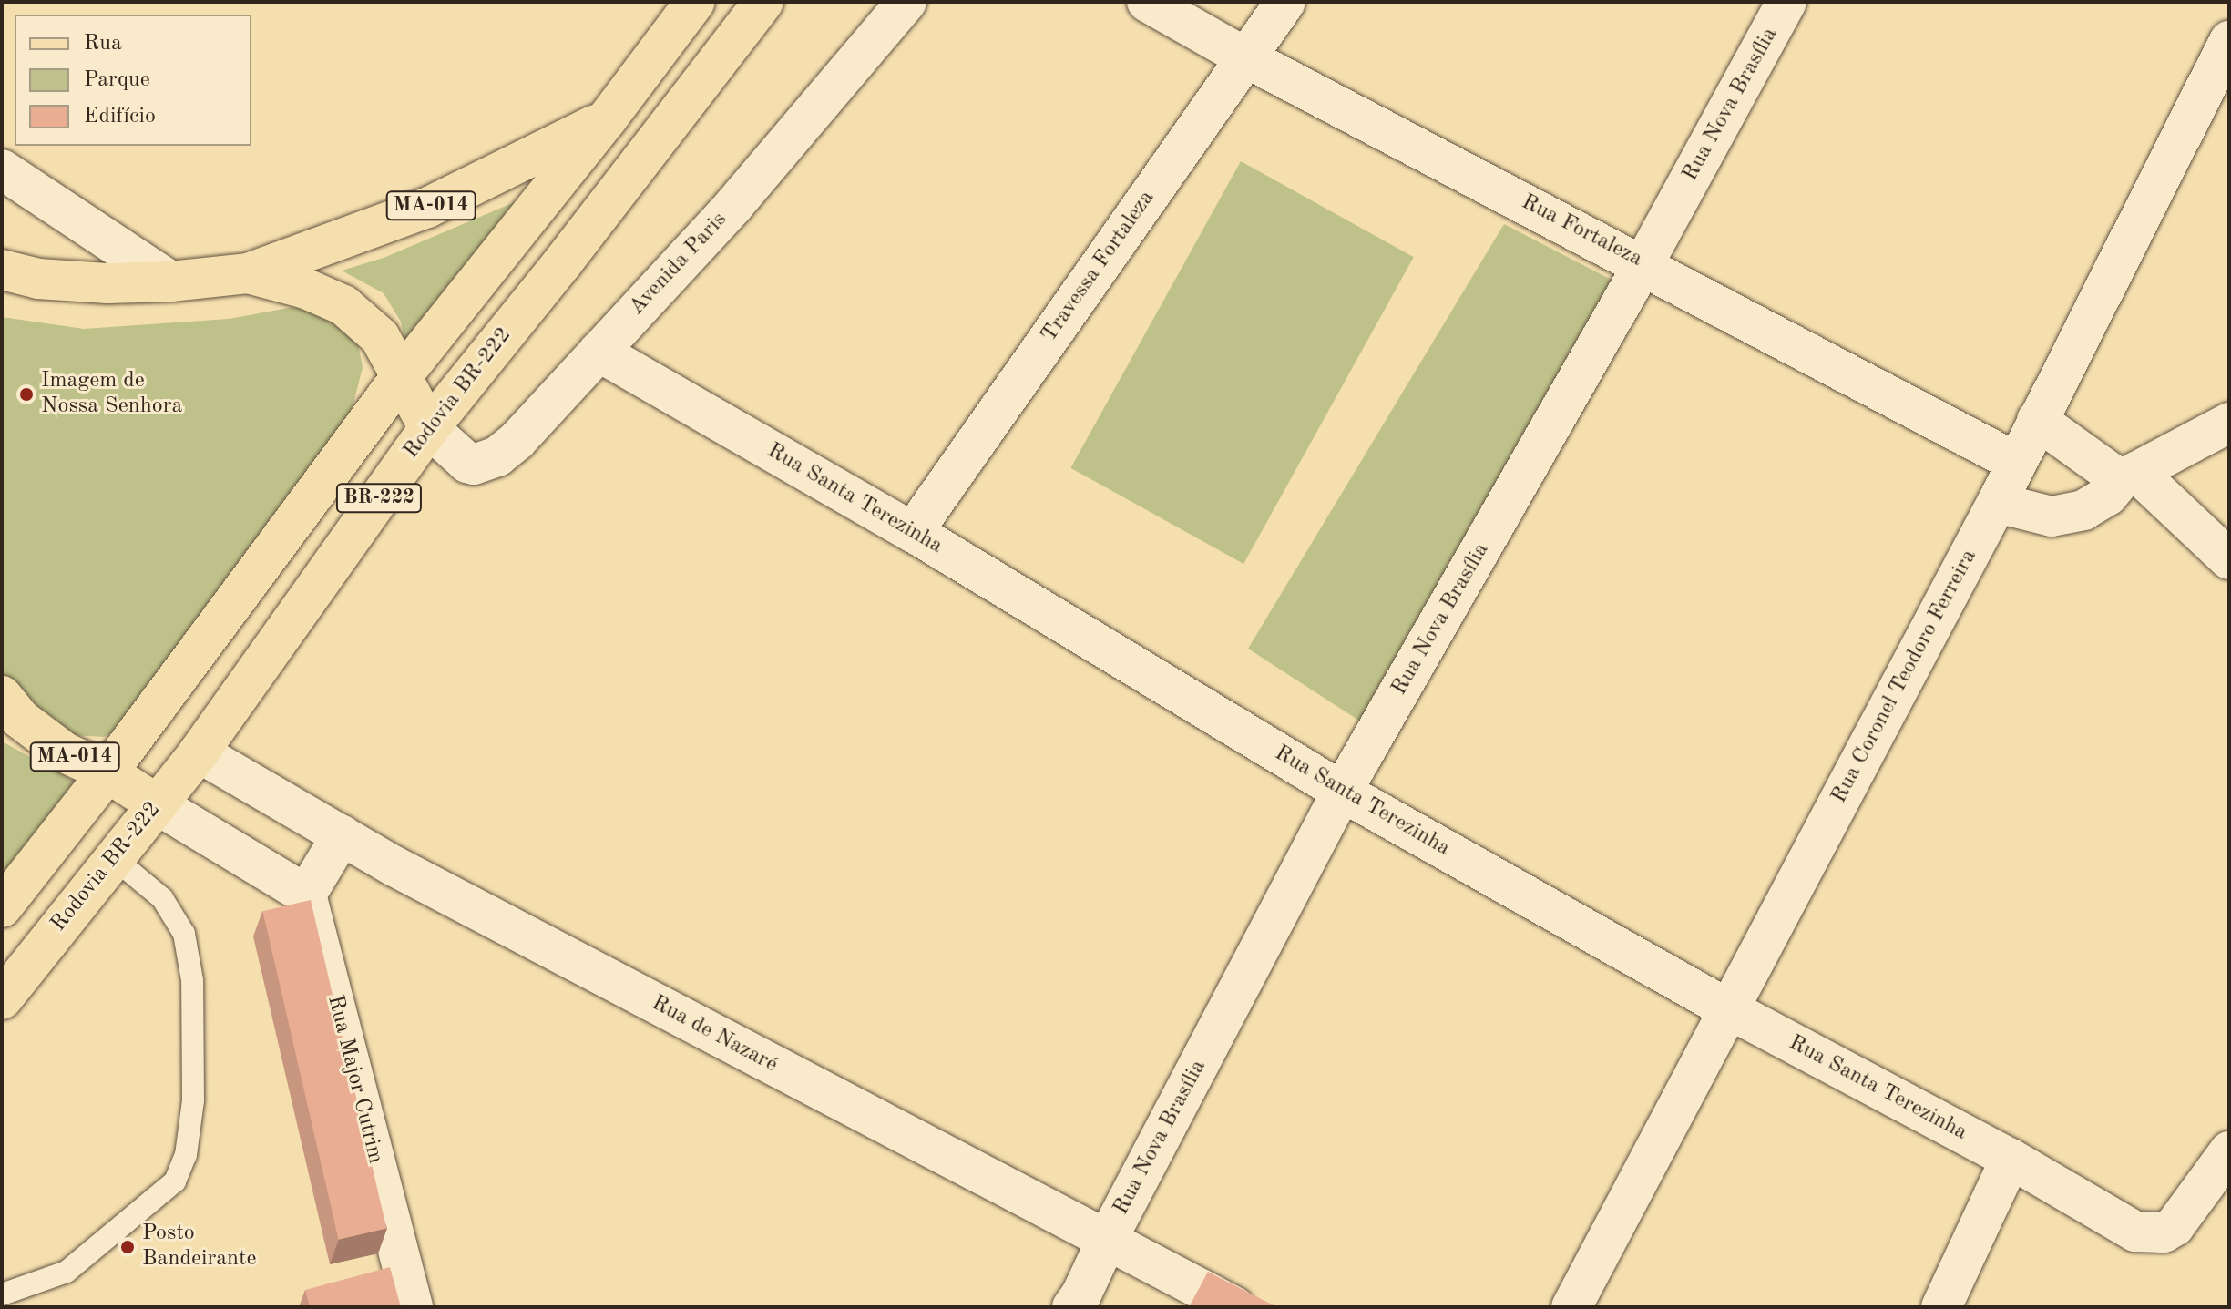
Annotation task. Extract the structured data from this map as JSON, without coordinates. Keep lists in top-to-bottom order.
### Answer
{
  "streets": {
    "main road": ["MA-014", "Rodovia BR-222", "BR-222"],
    "street": [
      "Rua Nova Brasília",
      "Rua Fortaleza",
      "Avenida Paris",
      "Travessa Fortaleza",
      "Rua Santa Terezinha",
      "Rua Coronel Teodoro Ferreira",
      "Rua de Nazaré",
      "Rua Major Cutrim"
    ]
  },
  "crossings": [
    ["Rua Nova Brasília", "Rua Fortaleza"],
    ["Rua Nova Brasília", "Rua Santa Terezinha"],
    ["Rua Nova Brasília", "Rua de Nazaré"],
    ["MA-014", "Avenida Paris"],
    ["MA-014", "Rodovia BR-222"],
    ["MA-014", "BR-222"],
    ["Rua Fortaleza", "Travessa Fortaleza"],
    ["Rua Fortaleza", "Rua Coronel Teodoro Ferreira"],
    ["Avenida Paris", "Rodovia BR-222"],
    ["Avenida Paris", "Rua Santa Terezinha"],
    ["Travessa Fortaleza", "Rua Santa Terezinha"],
    ["Rodovia BR-222", "Rua de Nazaré"],
    ["Rua Santa Terezinha", "Rua Coronel Teodoro Ferreira"]
  ],
  "places": ["Imagem de Nossa Senhora", "Posto Bandeirante"],
  "legend": ["Rua", "Parque", "Edifício"]
}
